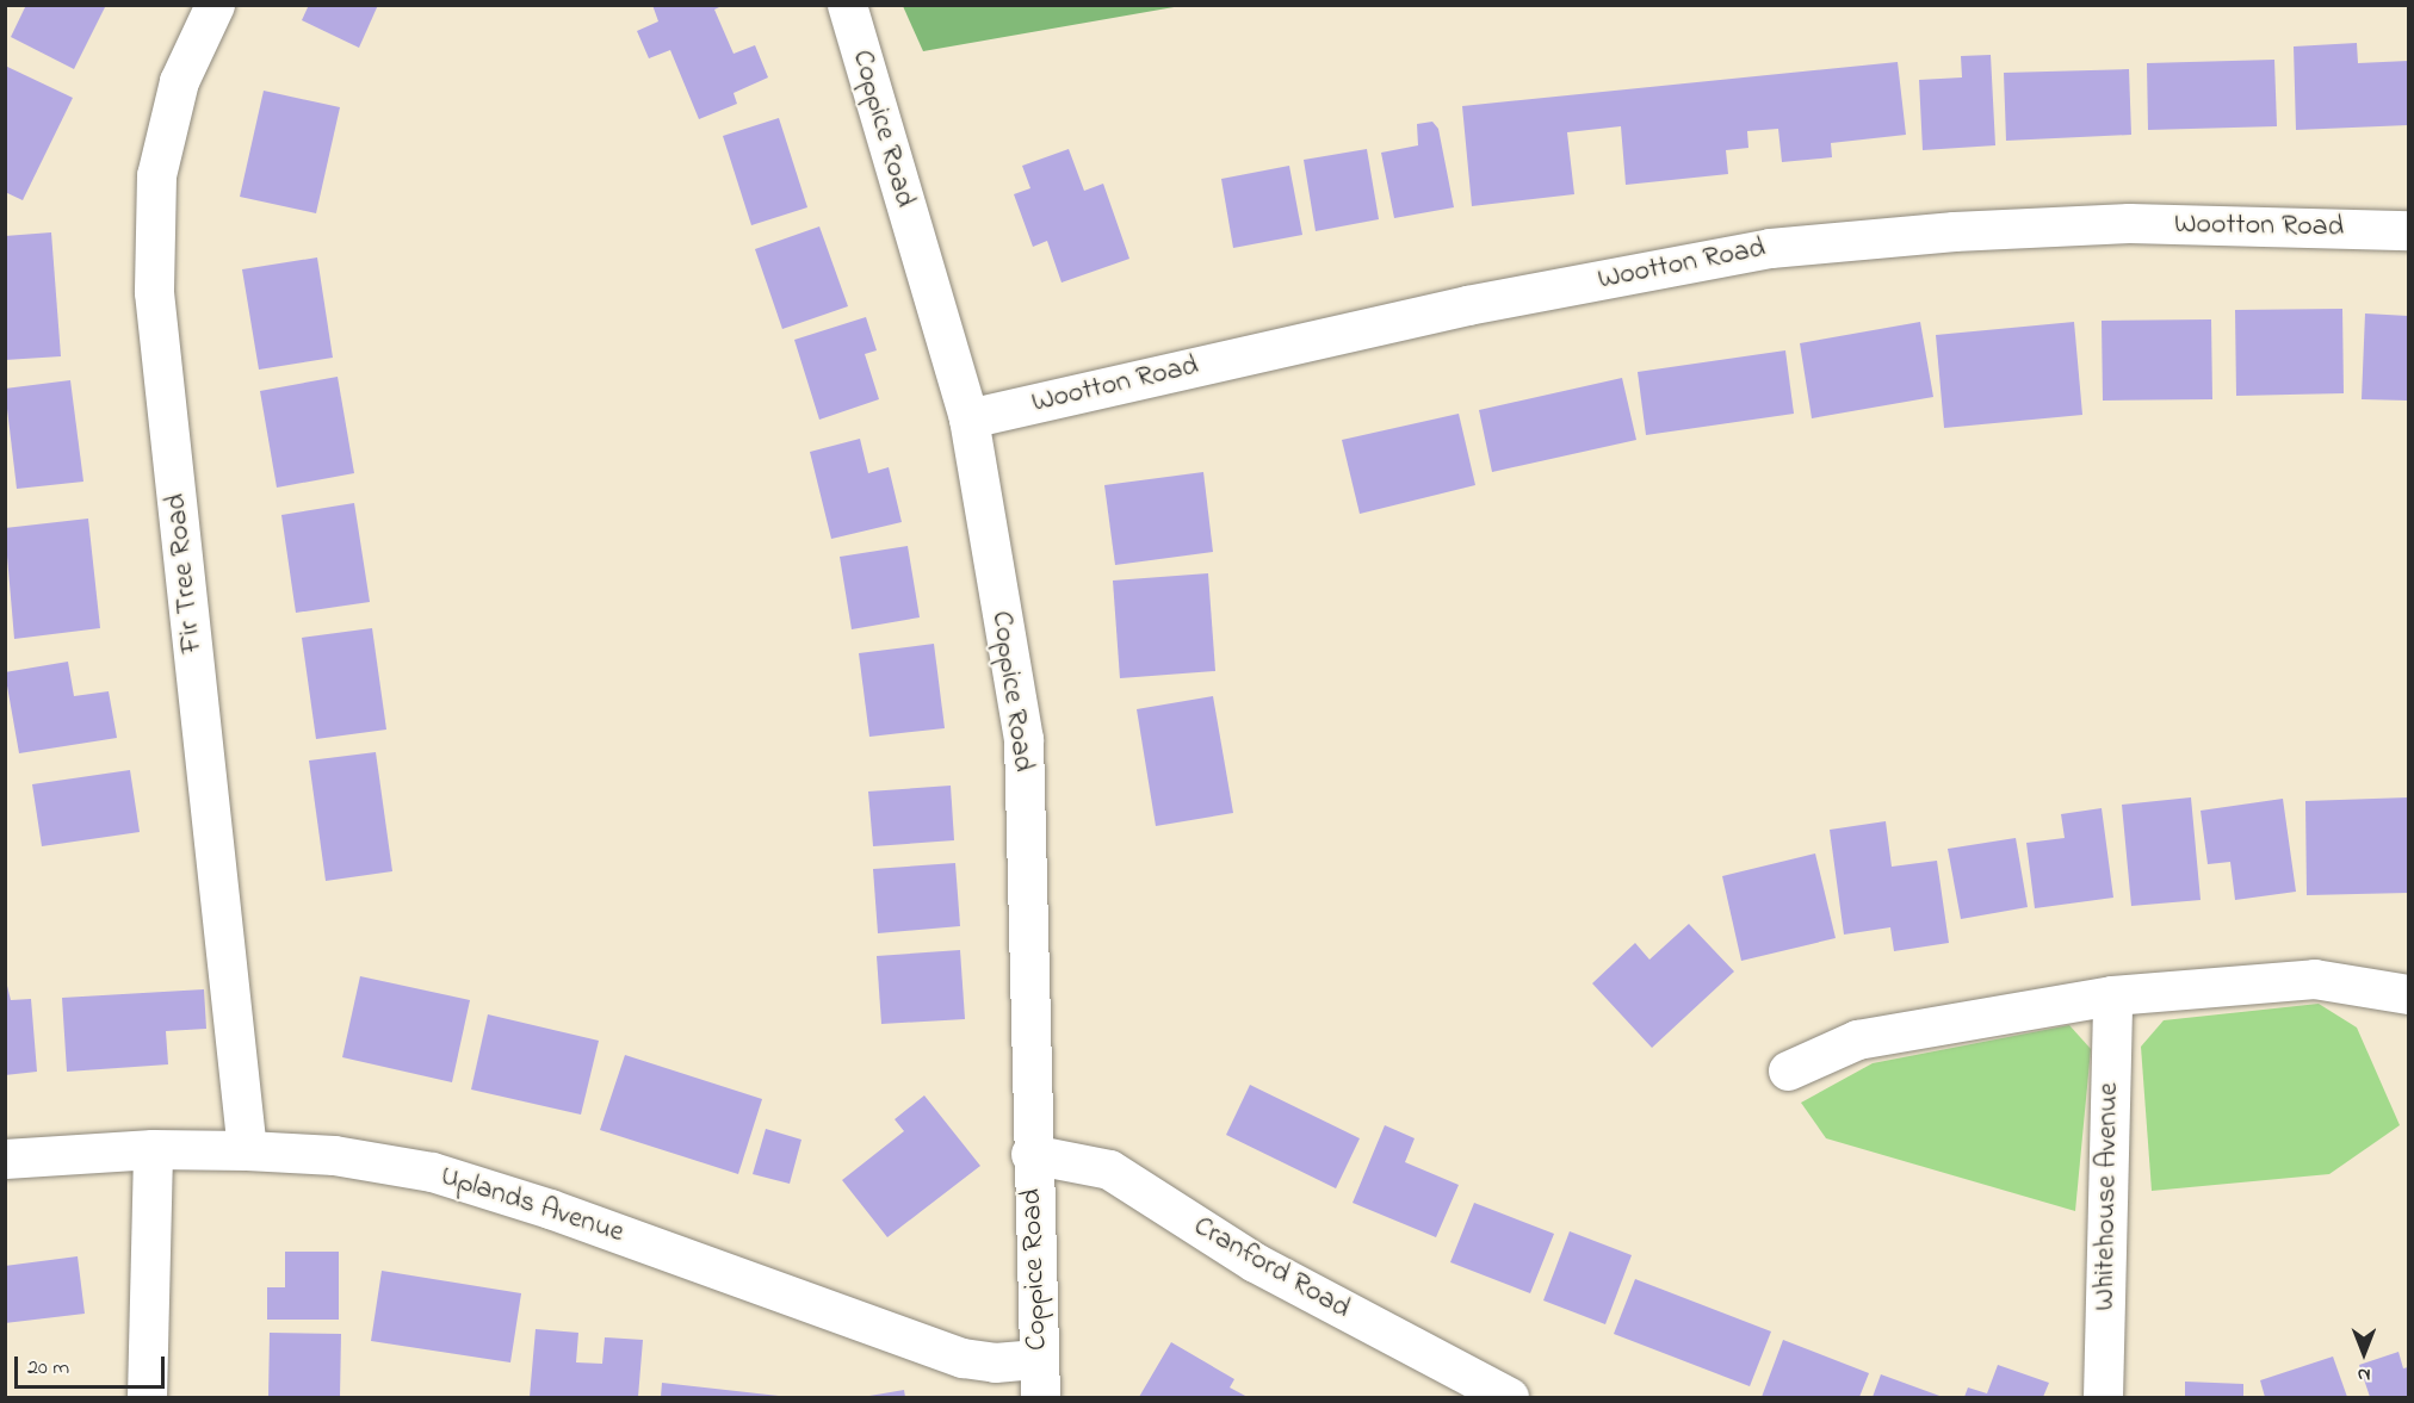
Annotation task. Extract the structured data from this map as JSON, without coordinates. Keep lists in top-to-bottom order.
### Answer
{
  "streets": {
    "street": [
      "Coppice Road",
      "Wootton Road",
      "Fir Tree Road",
      "Whitehouse Avenue",
      "Uplands Avenue",
      "Cranford Road"
    ]
  },
  "crossings": [
    ["Coppice Road", "Wootton Road"],
    ["Coppice Road", "Uplands Avenue"],
    ["Coppice Road", "Cranford Road"],
    ["Fir Tree Road", "Uplands Avenue"]
  ],
  "scale_bar": "20 m",
  "north": "bottom"
}
